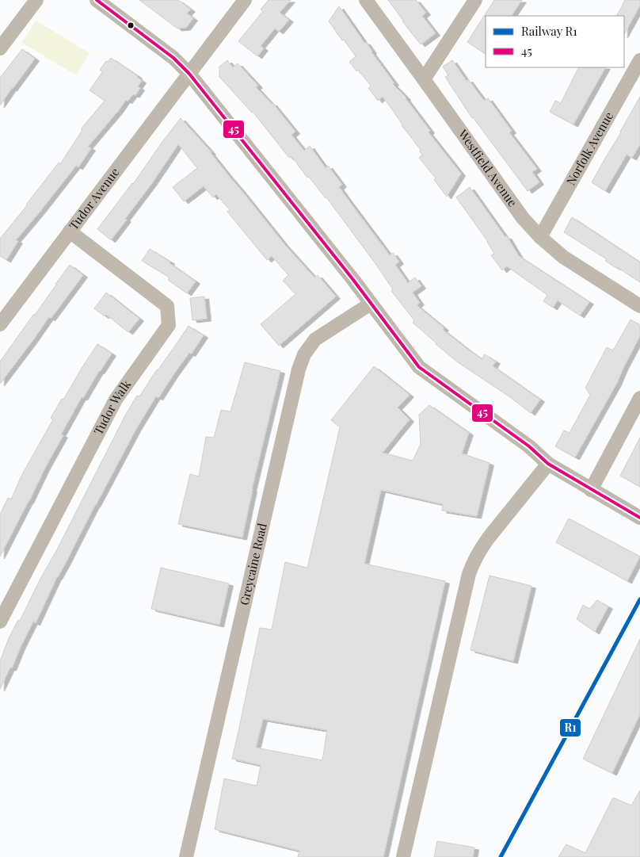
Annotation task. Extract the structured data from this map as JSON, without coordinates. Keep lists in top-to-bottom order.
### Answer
{
  "streets": {
    "street": [
      "Norfolk Avenue",
      "Westfield Avenue",
      "Tudor Avenue",
      "Tudor Walk",
      "Greycaine Road"
    ]
  },
  "crossings": [
    ["Norfolk Avenue", "Westfield Avenue"],
    ["Tudor Avenue", "Tudor Walk"]
  ],
  "lines": ["transit line 45", "rail line R1"],
  "legend": ["Railway R1", "45"]
}
